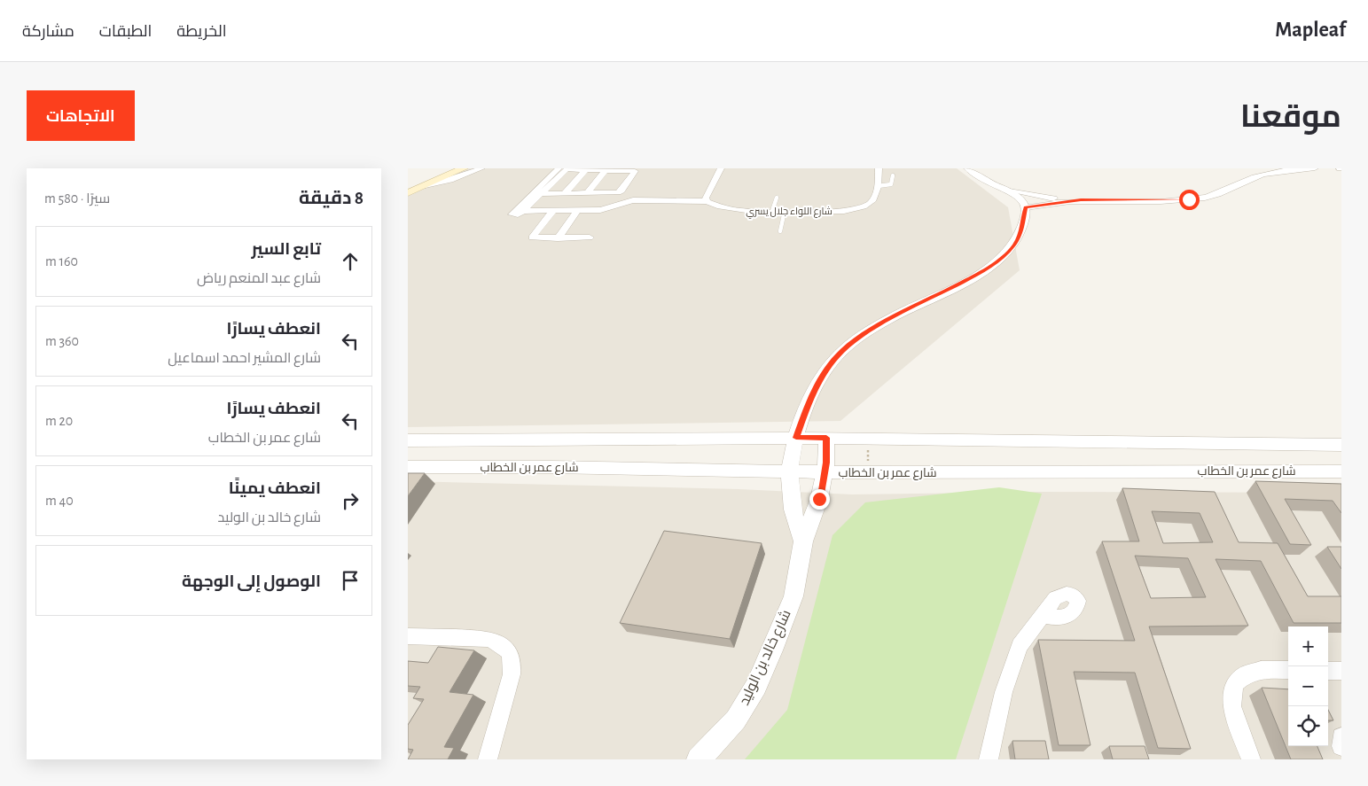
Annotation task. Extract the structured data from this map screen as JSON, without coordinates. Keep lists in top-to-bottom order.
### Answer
{
  "streets": {
    "street": ["شارع اللواء جلال يسري", "شارع عمر بن الخطاب", "شارع خالد بن الوليد"]
  },
  "crossings": [
    ["شارع عمر بن الخطاب", "شارع خالد بن الوليد"]
  ],
  "page": {
    "header": "Mapleaf",
    "nav": ["الخريطة", "الطبقات", "مشاركة"],
    "title": "موقعنا",
    "buttons": "الاتجاهات",
    "heading": ["8 دقيقة", "سيرًا · 580 m"],
    "list": [
      ["تابع السير", "شارع عبد المنعم رياض", "160 m"],
      ["انعطف يسارًا", "شارع المشير احمد اسماعيل", "360 m"],
      ["انعطف يسارًا", "شارع عمر بن الخطاب", "20 m"],
      ["انعطف يمينًا", "شارع خالد بن الوليد", "40 m"],
      "الوصول إلى الوجهة"
    ],
    "map_buttons": ["+", "−"]
  }
}
